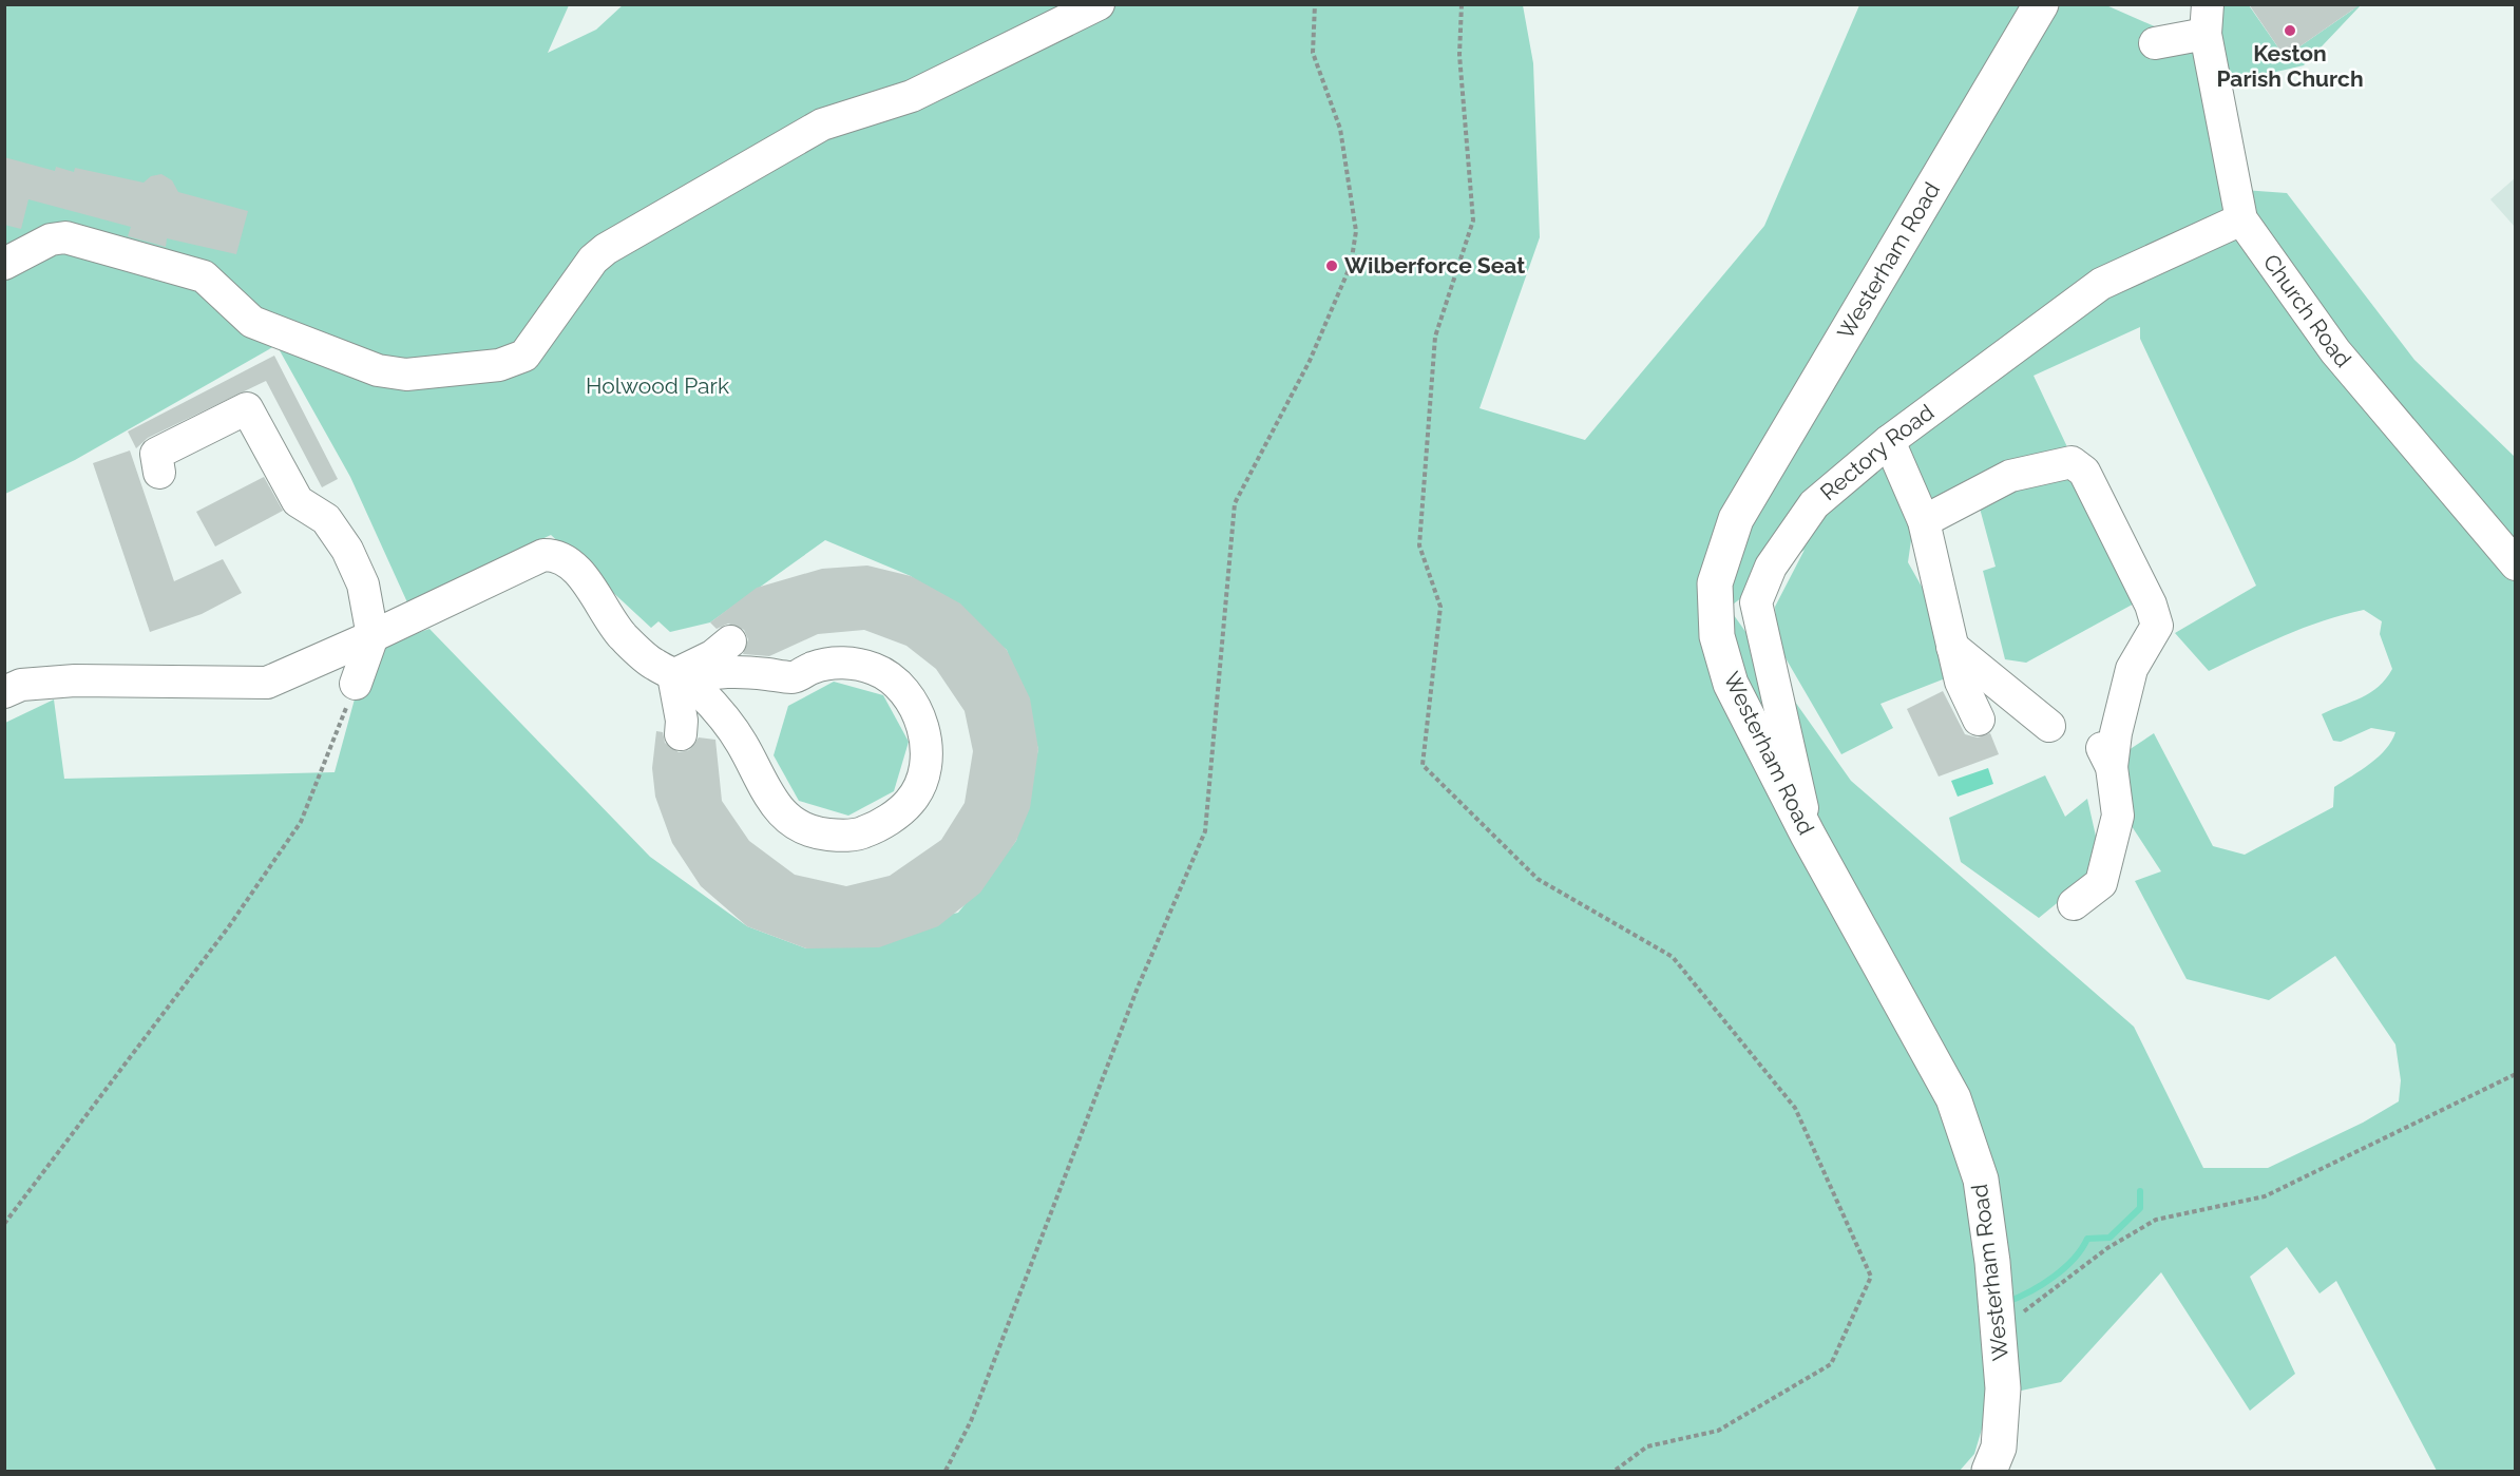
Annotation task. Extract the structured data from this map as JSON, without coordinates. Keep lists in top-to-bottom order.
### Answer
{
  "streets": {
    "main road": ["Westerham Road"],
    "street": ["Church Road", "Rectory Road"]
  },
  "crossings": [
    ["Westerham Road", "Rectory Road"],
    ["Church Road", "Rectory Road"]
  ],
  "parks": ["Holwood Park"],
  "places": ["Keston Parish Church", "Wilberforce Seat"]
}
